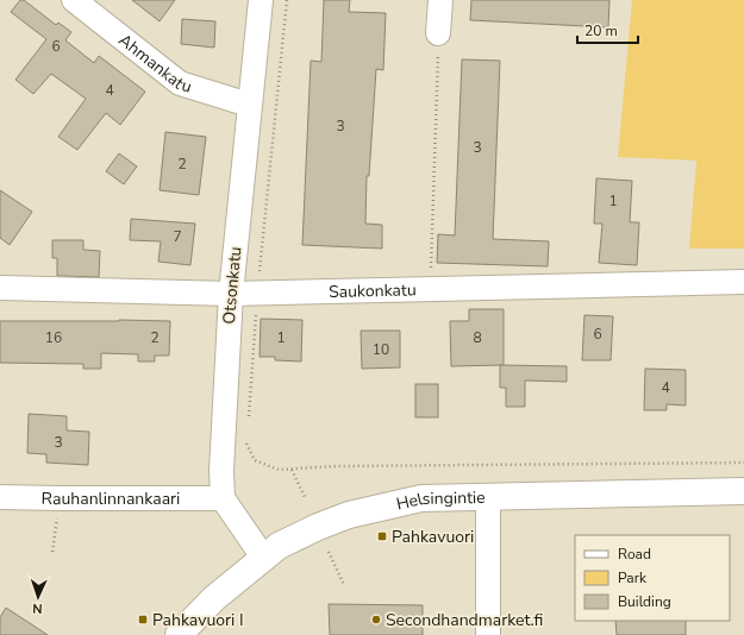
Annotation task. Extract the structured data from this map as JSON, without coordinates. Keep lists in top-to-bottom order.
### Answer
{
  "streets": {
    "main road": ["Helsingintie"],
    "street": [
      "Ahmankatu",
      "Otsonkatu",
      "Saukonkatu",
      "Rauhanlinnankaari"
    ]
  },
  "crossings": [
    ["Ahmankatu", "Otsonkatu"],
    ["Otsonkatu", "Saukonkatu"],
    ["Otsonkatu", "Rauhanlinnankaari"]
  ],
  "places": {
    "transit": ["Pahkavuori", "Pahkavuori I"],
    "other": ["Secondhandmarket.fi"]
  },
  "house_numbers": [
    "6",
    "4",
    "3",
    "3",
    "2",
    "1",
    "7",
    "6",
    "16",
    "2",
    "1",
    "8",
    "10",
    "4",
    "3"
  ],
  "legend": ["Road", "Park", "Building"],
  "scale_bar": "20 m",
  "north": "bottom"
}
